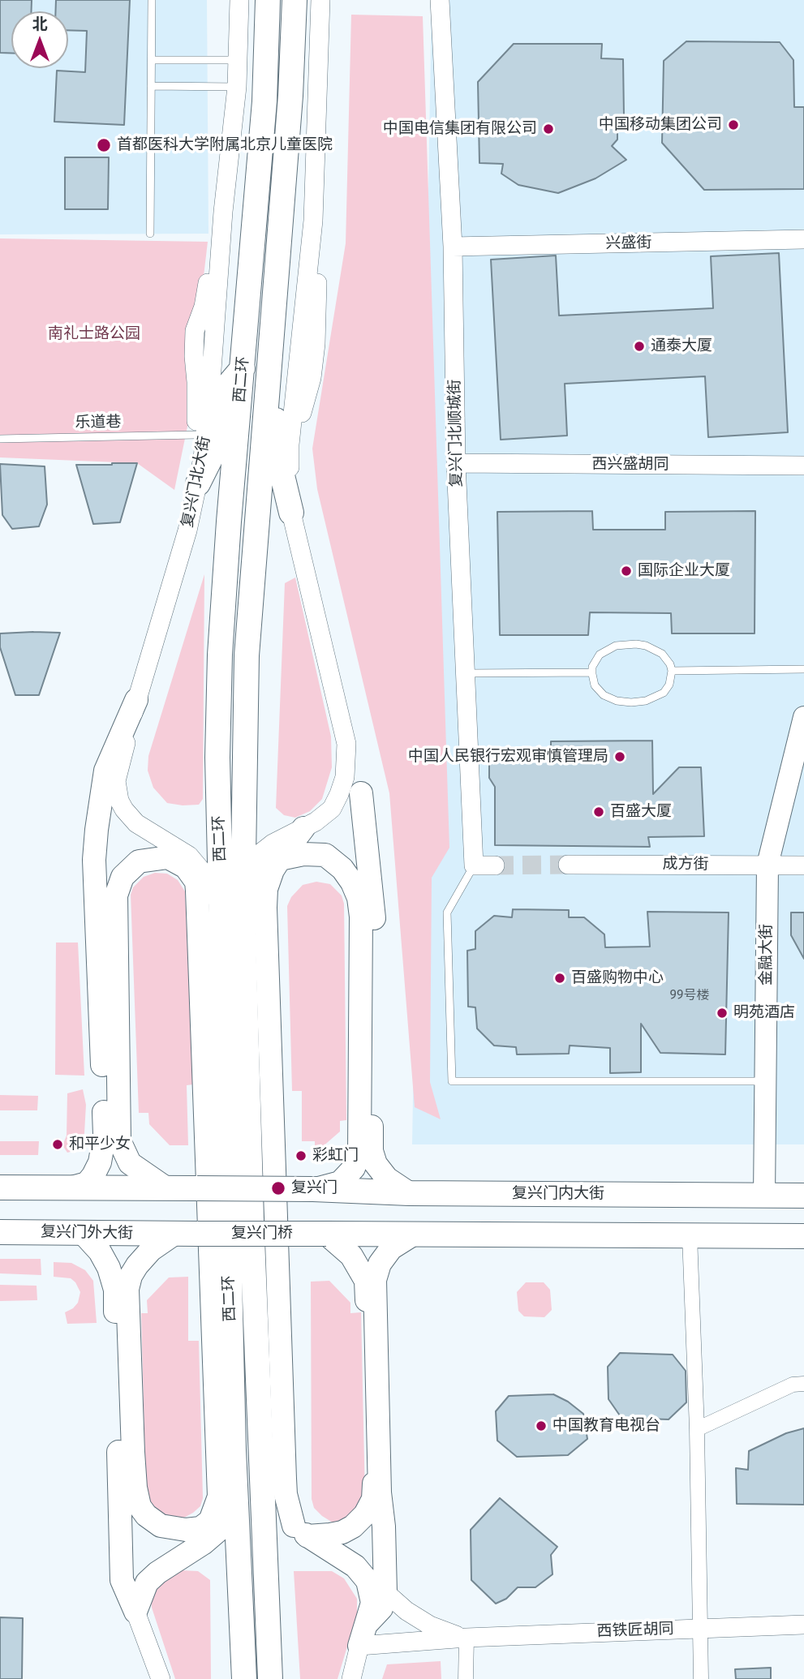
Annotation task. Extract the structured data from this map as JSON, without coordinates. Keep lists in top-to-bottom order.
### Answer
{
  "streets": {
    "highway": [
      "西二环",
      "复兴门内大街",
      "复兴门外大街",
      "复兴门桥"
    ],
    "main road": ["金融大街"],
    "street": [
      "兴盛街",
      "复兴门北顺城街",
      "西兴盛胡同",
      "复兴门北大街",
      "成方街",
      "西铁匠胡同"
    ],
    "lane": ["乐道巷"]
  },
  "crossings": [
    ["兴盛街", "复兴门北顺城街"],
    ["西二环", "复兴门北大街"],
    ["复兴门北顺城街", "西兴盛胡同"],
    ["成方街", "金融大街"],
    ["金融大街", "复兴门内大街"],
    ["复兴门外大街", "复兴门桥"]
  ],
  "parks": ["南礼士路公园"],
  "places": [
    "中国移动集团公司",
    "中国电信集团有限公司",
    "首都医科大学附属北京儿童医院",
    "通泰大厦",
    "国际企业大厦",
    "中国人民银行宏观审慎管理局",
    "百盛大厦",
    "百盛购物中心",
    "明苑酒店",
    "和平少女",
    "彩虹门",
    "复兴门",
    "中国教育电视台"
  ],
  "house_numbers": ["99号楼"],
  "north": "top"
}
